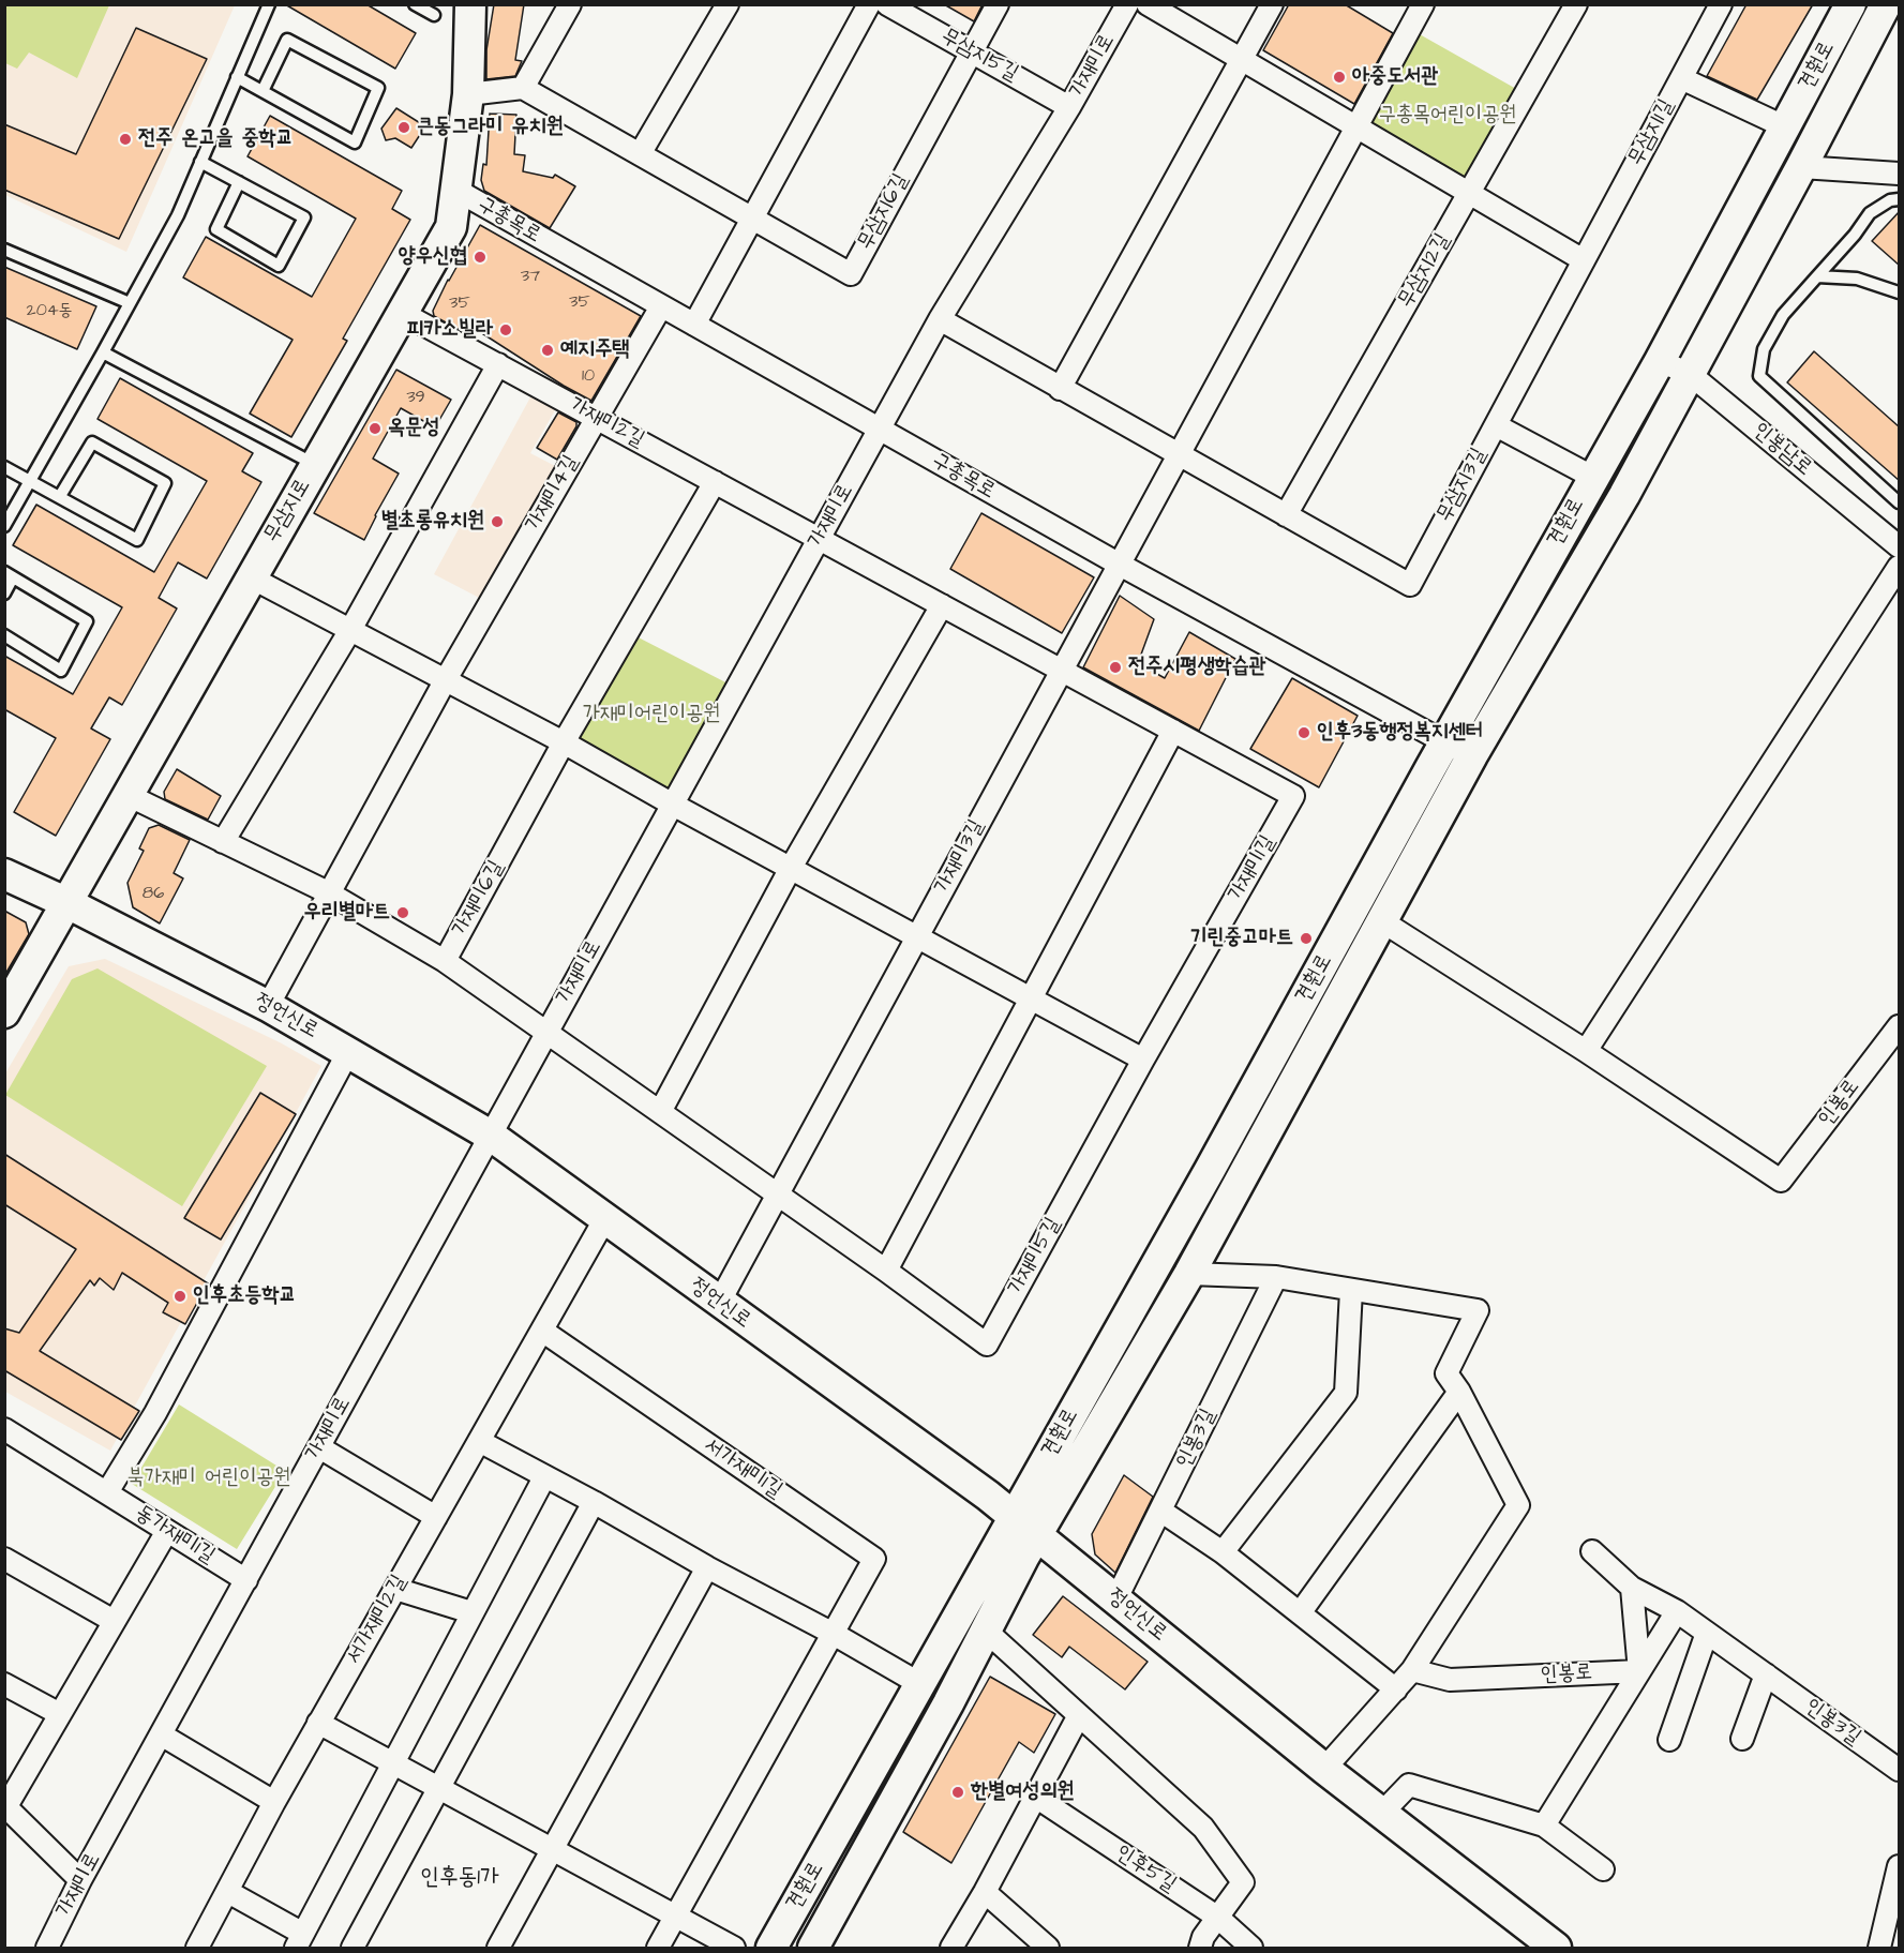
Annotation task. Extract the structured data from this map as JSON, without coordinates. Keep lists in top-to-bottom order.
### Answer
{
  "streets": {
    "street": [
      "무삼지5길",
      "가재미로",
      "견훤로",
      "무삼지1길",
      "무삼지6길",
      "구총목로",
      "무삼지2길",
      "가재미2길",
      "인봉남로",
      "무삼지3길",
      "가재미4길",
      "무삼지로",
      "가재미3길",
      "가재미1길",
      "가재미6길",
      "정언신로",
      "인봉로",
      "가재미5길",
      "인봉3길",
      "서가재미1길",
      "동가재미1길",
      "서가재미2길",
      "인후5길"
    ]
  },
  "crossings": [
    ["무삼지5길", "가재미로"],
    ["무삼지5길", "무삼지6길"],
    ["가재미로", "구총목로"],
    ["가재미로", "가재미2길"],
    ["가재미로", "무삼지3길"],
    ["가재미로", "가재미1길"],
    ["가재미로", "가재미6길"],
    ["가재미로", "정언신로"],
    ["가재미로", "가재미5길"],
    ["가재미로", "동가재미1길"],
    ["견훤로", "구총목로"],
    ["견훤로", "인봉남로"],
    ["견훤로", "정언신로"],
    ["무삼지1길", "무삼지3길"],
    ["구총목로", "가재미4길"],
    ["구총목로", "무삼지로"],
    ["무삼지2길", "무삼지3길"],
    ["가재미2길", "가재미4길"],
    ["가재미2길", "무삼지로"],
    ["가재미2길", "가재미1길"],
    ["가재미4길", "가재미6길"],
    ["무삼지로", "가재미6길"],
    ["무삼지로", "정언신로"],
    ["가재미3길", "가재미1길"],
    ["가재미3길", "가재미5길"],
    ["가재미1길", "가재미5길"],
    ["가재미6길", "가재미5길"],
    ["정언신로", "인봉3길"]
  ],
  "districts": ["인후동1가"],
  "parks": ["구총목어린이공원", "가재미어린이공원", "북가재미 어린이공원"],
  "places": [
    "아중도서관",
    "큰동그라미 유치원",
    "전주 온고을 중학교",
    "양우신협",
    "피카소빌라",
    "예지주택",
    "옥문성",
    "별초롱유치원",
    "전주시평생학습관",
    "인후3동행정복지센터",
    "우리별마트",
    "기린중고마트",
    "인후초등학교",
    "한별여성의원"
  ],
  "house_numbers": [
    "37",
    "35",
    "35",
    "204동",
    "10",
    "39",
    "86"
  ]
}
